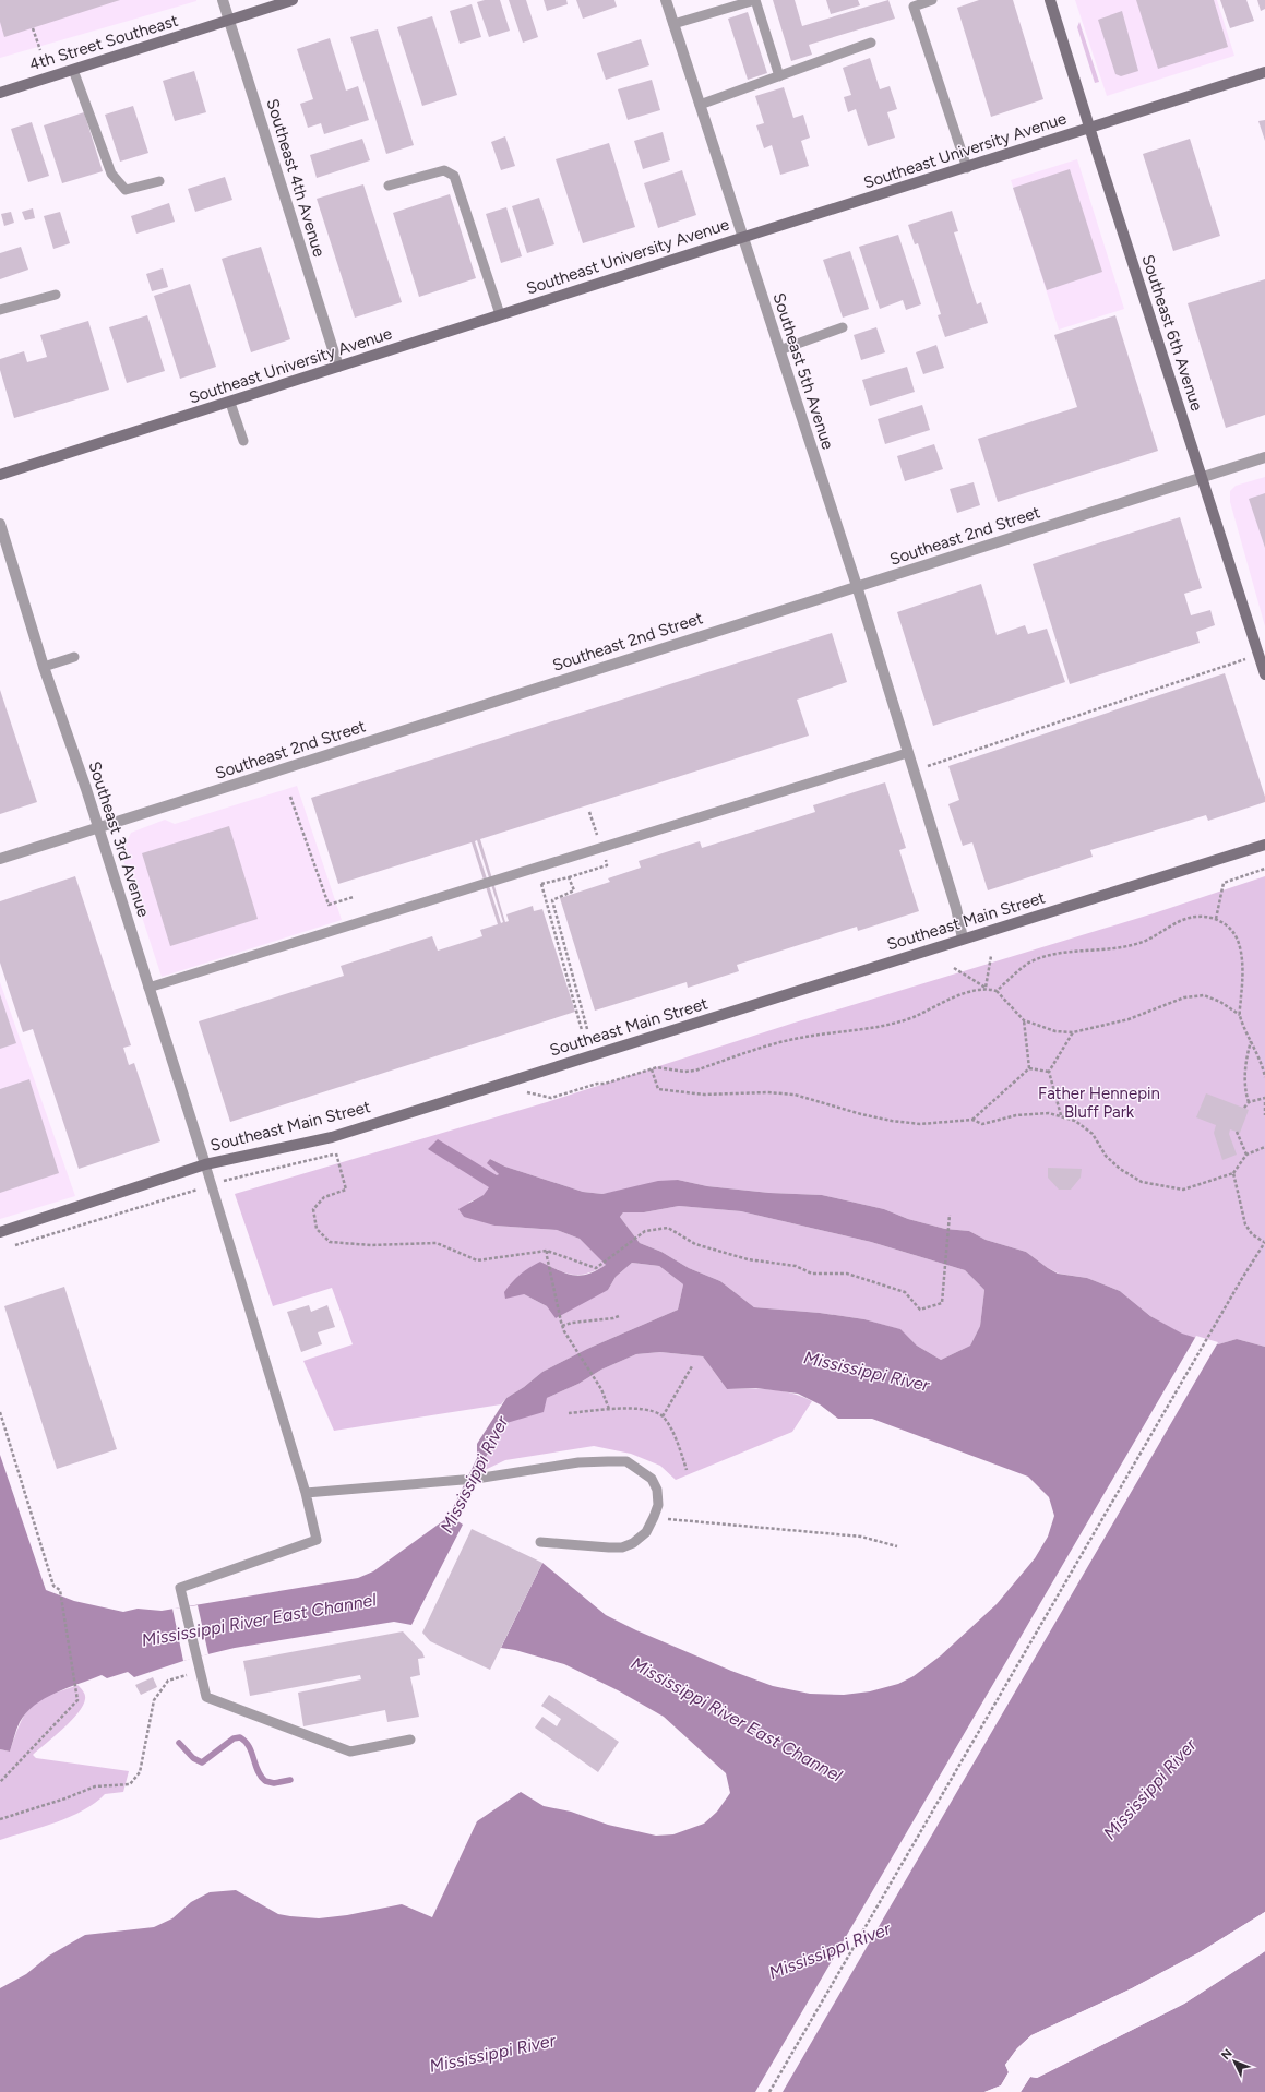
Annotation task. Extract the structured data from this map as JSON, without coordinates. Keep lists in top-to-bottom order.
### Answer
{
  "streets": {
    "street": [
      "4th Street Southeast",
      "Southeast University Avenue",
      "Southeast 4th Avenue",
      "Southeast 6th Avenue",
      "Southeast 5th Avenue",
      "Southeast 2nd Street",
      "Southeast 3rd Avenue",
      "Southeast Main Street"
    ]
  },
  "crossings": [
    ["4th Street Southeast", "Southeast 4th Avenue"],
    ["Southeast University Avenue", "Southeast 4th Avenue"],
    ["Southeast University Avenue", "Southeast 6th Avenue"],
    ["Southeast University Avenue", "Southeast 5th Avenue"],
    ["Southeast 6th Avenue", "Southeast 2nd Street"],
    ["Southeast 5th Avenue", "Southeast 2nd Street"],
    ["Southeast 5th Avenue", "Southeast Main Street"],
    ["Southeast 2nd Street", "Southeast 3rd Avenue"],
    ["Southeast 3rd Avenue", "Southeast Main Street"]
  ],
  "water": ["Mississippi River", "Mississippi River East Channel"],
  "parks": ["Father Hennepin Bluff Park"],
  "north": "top left"
}
